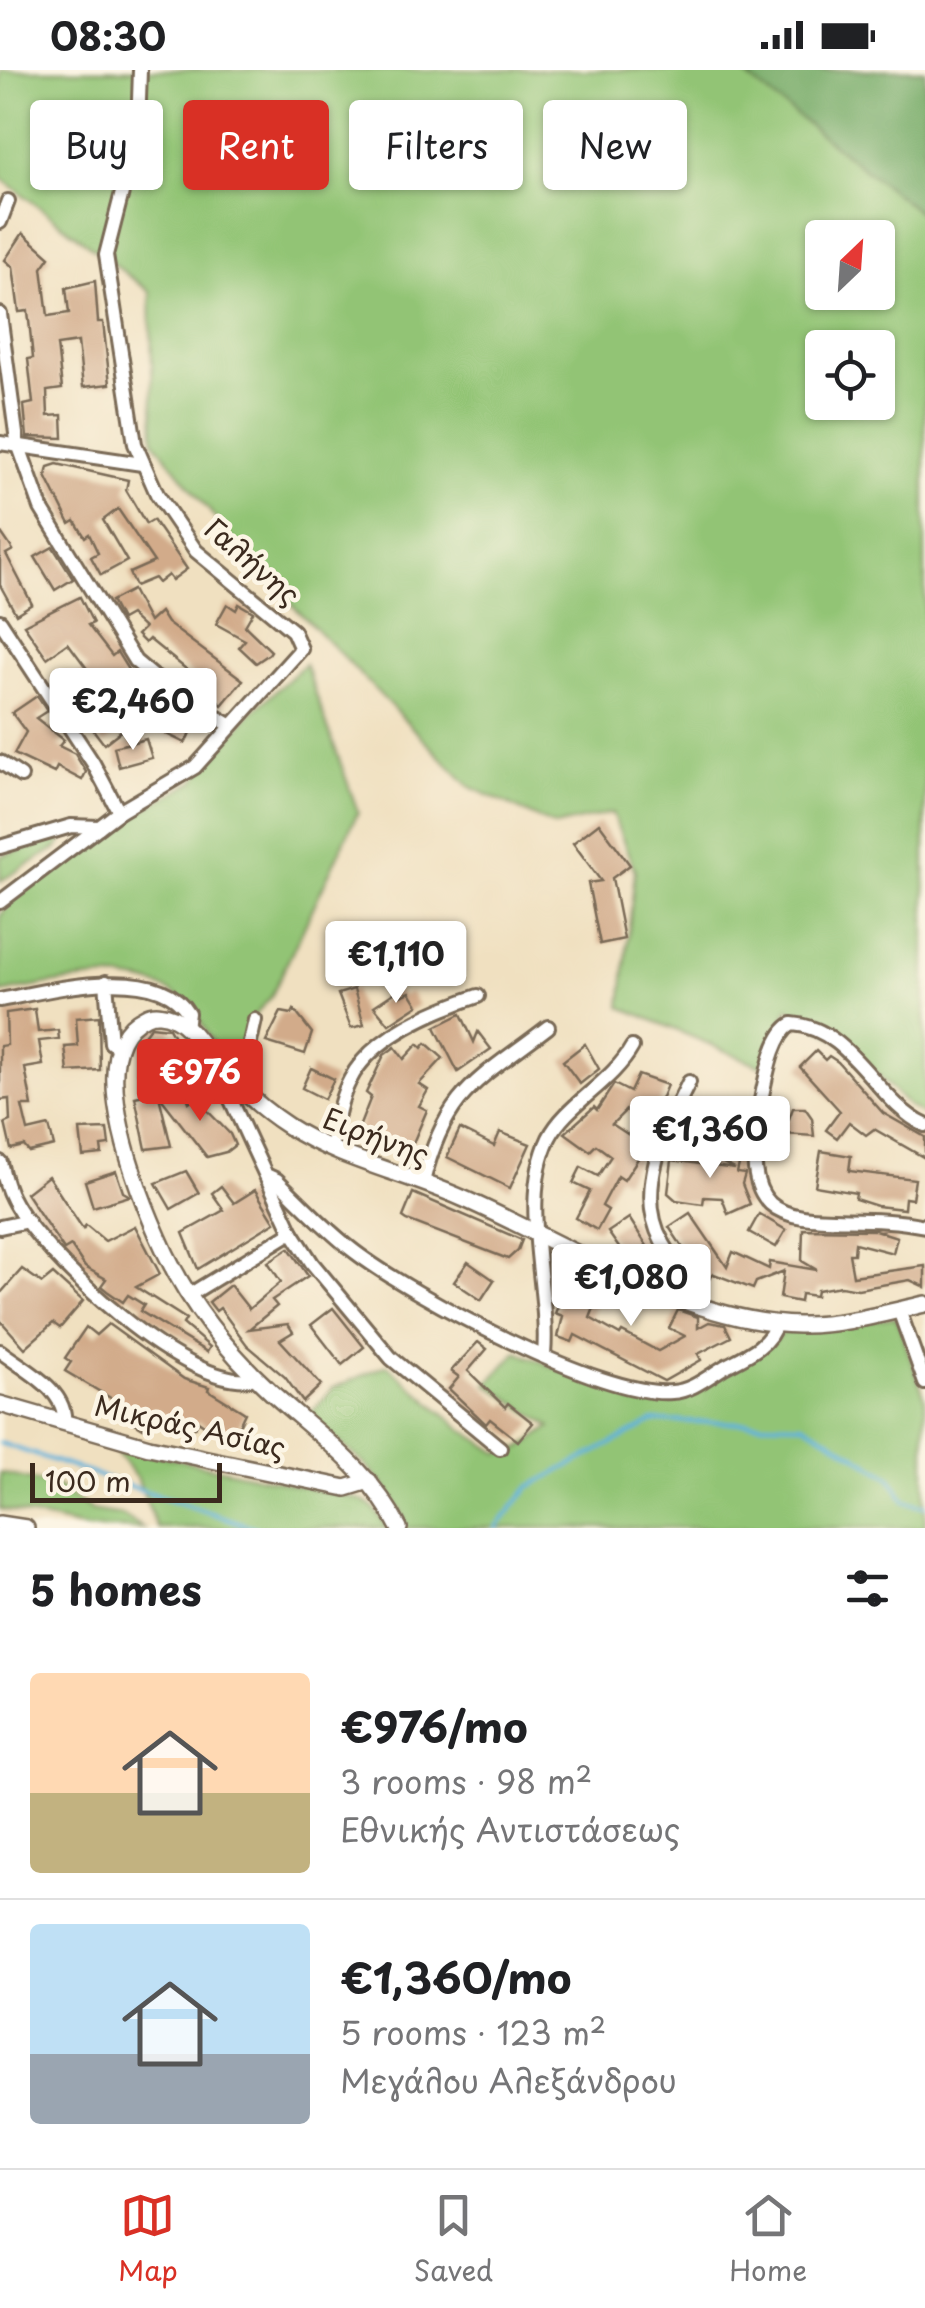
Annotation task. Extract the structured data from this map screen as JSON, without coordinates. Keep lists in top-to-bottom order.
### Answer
{
  "streets": {
    "street": ["Γαλήνης", "Ειρήνης", "Μικράς Ασίας"]
  },
  "scale_bar": "100 m",
  "north": "top right",
  "page": {
    "status": "08:30",
    "chip": [
      "Buy",
      "Rent",
      "Filters",
      "New"
    ],
    "price": [
      "€2,460",
      "€1,110",
      "€976",
      "€1,360",
      "€1,080"
    ],
    "scale": "100 m",
    "heading": "5 homes",
    "list": [
      {
        "name": "€976/mo",
        "note": "3 rooms · 98 m² · Εθνικής Αντιστάσεως"
      },
      {
        "name": "€1,360/mo",
        "note": "5 rooms · 123 m² · Μεγάλου Αλεξάνδρου"
      }
    ],
    "tabs": ["Map", "Saved", "Home"]
  }
}
